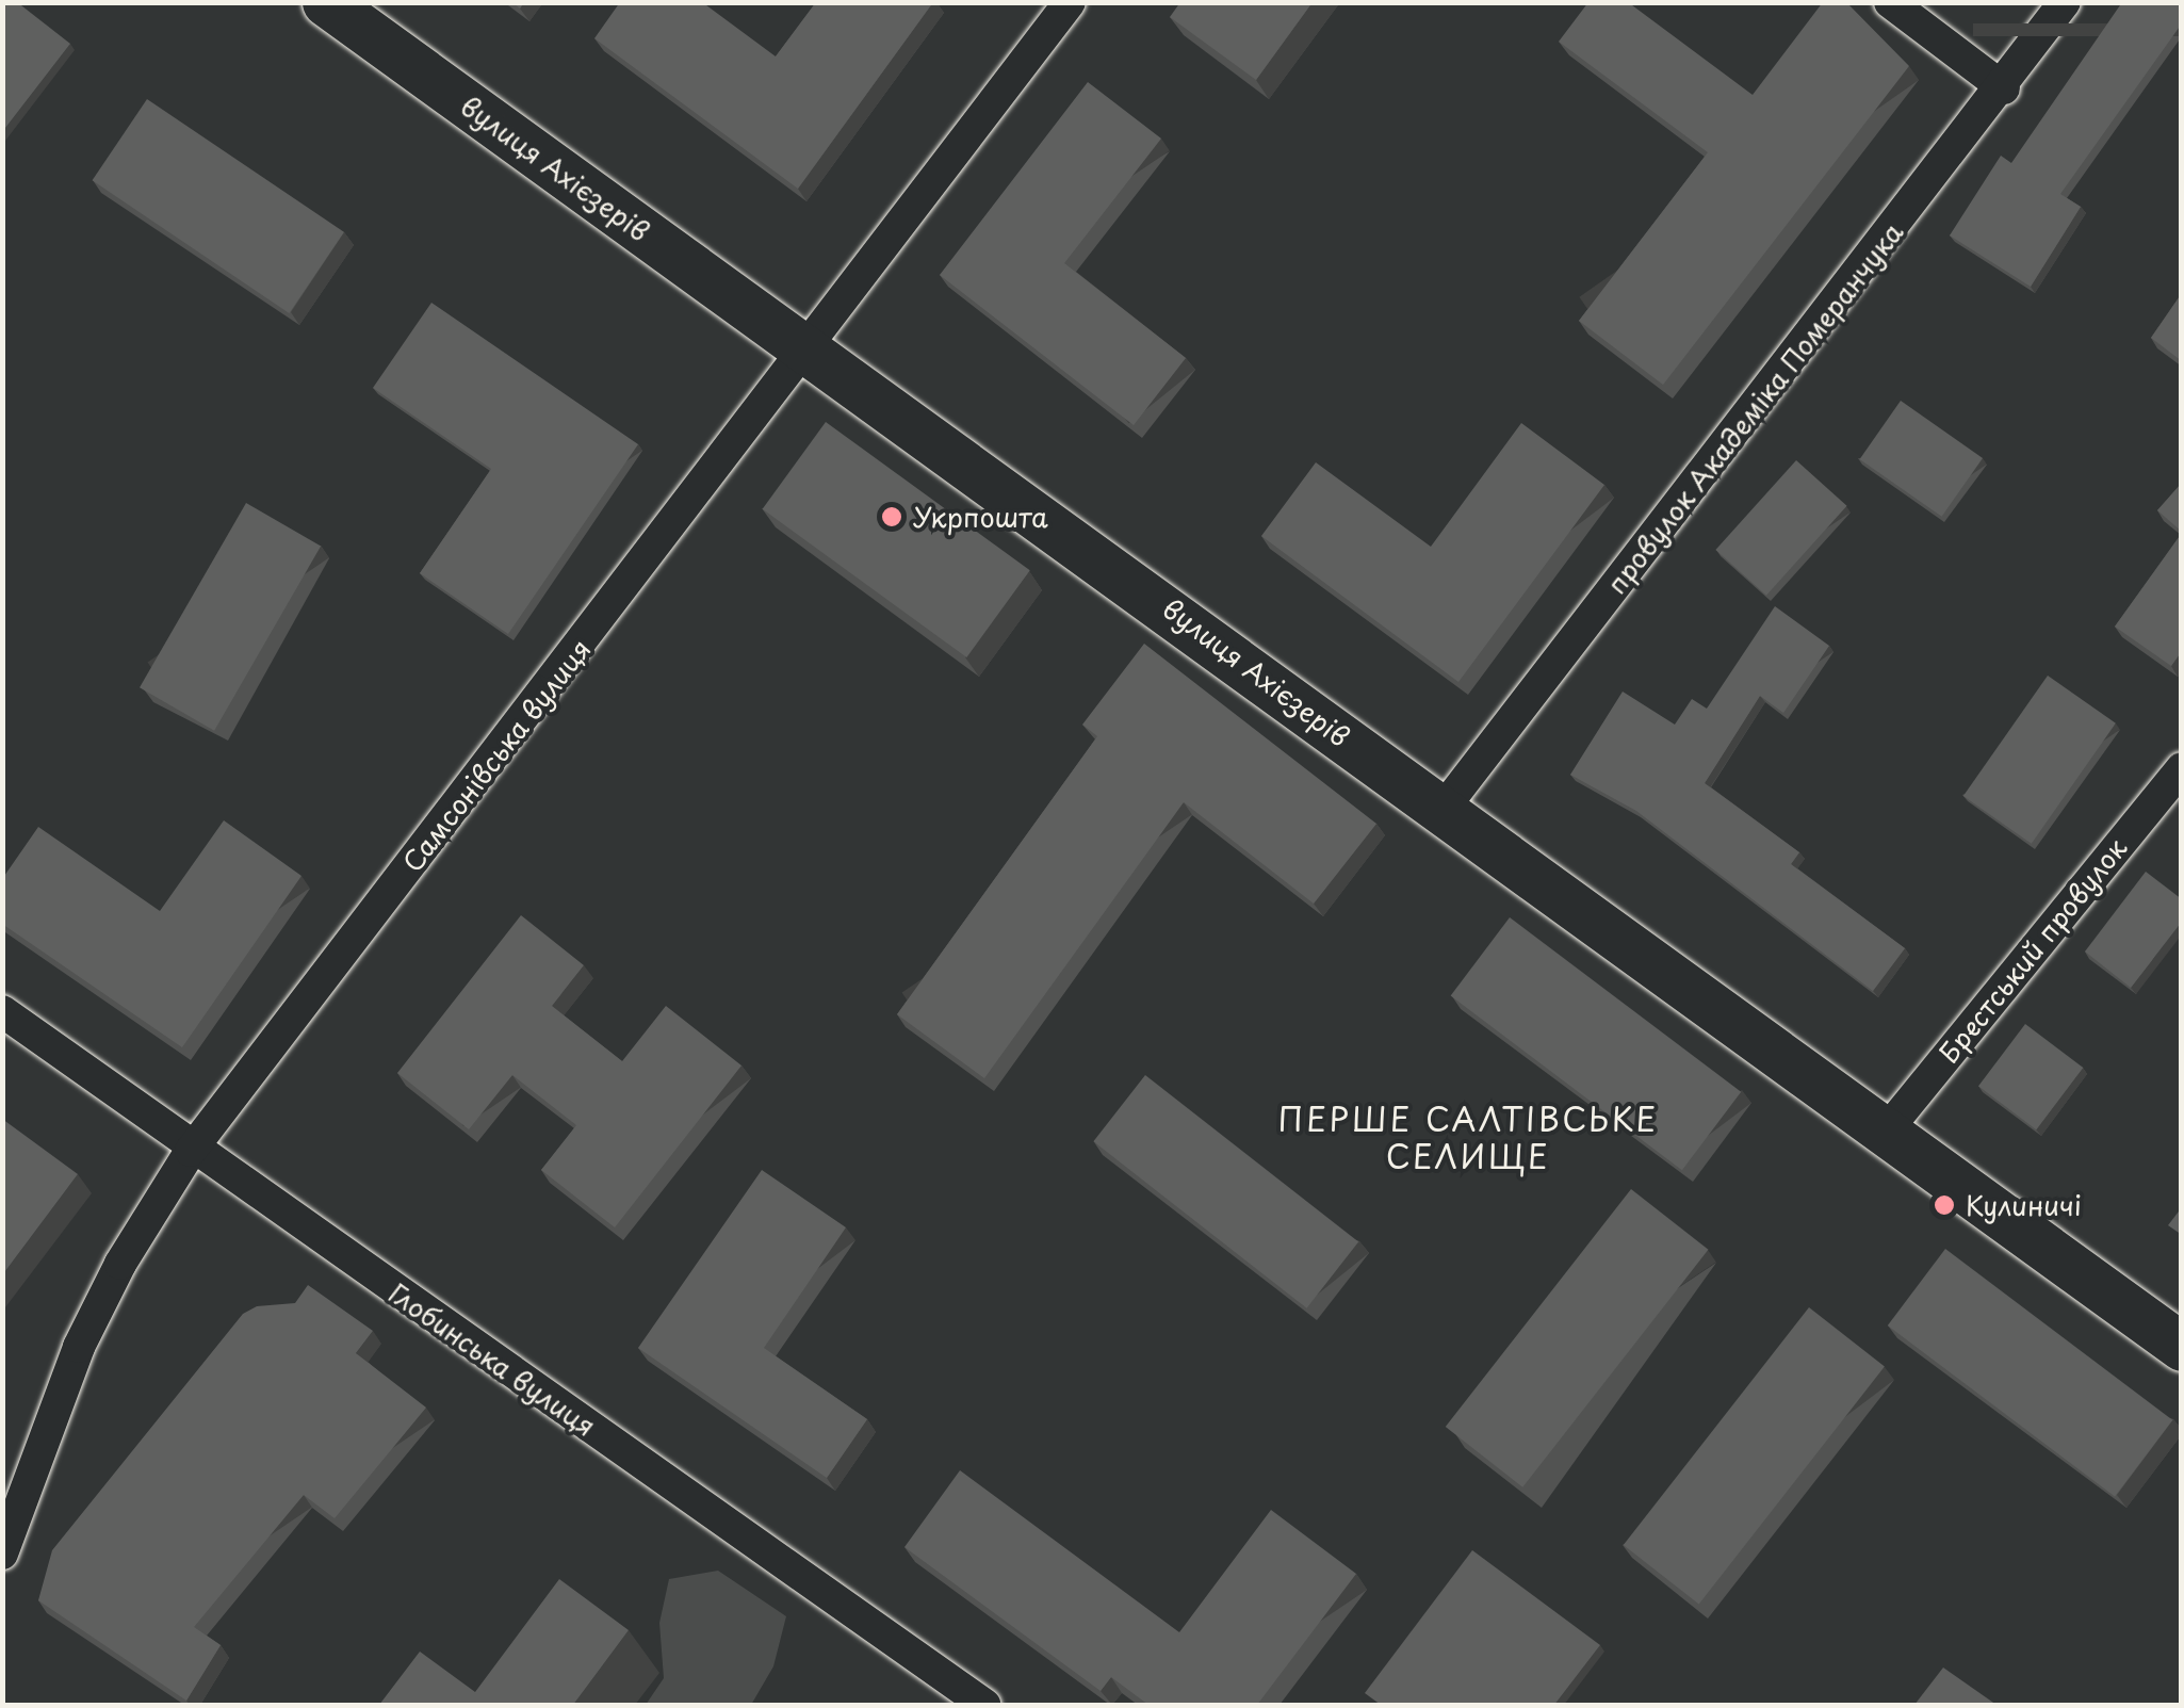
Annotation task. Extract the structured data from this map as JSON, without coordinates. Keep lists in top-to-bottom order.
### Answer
{
  "streets": {
    "main road": ["вулиця Ахієзерів"],
    "street": [
      "провулок Академіка Померанчука",
      "Самсонівська вулиця",
      "Брестський провулок",
      "Глобинська вулиця"
    ]
  },
  "crossings": [
    ["вулиця Ахієзерів", "провулок Академіка Померанчука"],
    ["вулиця Ахієзерів", "Самсонівська вулиця"],
    ["вулиця Ахієзерів", "Брестський провулок"],
    ["Самсонівська вулиця", "Глобинська вулиця"]
  ],
  "districts": ["ПЕРШЕ САЛТІВСЬКЕ СЕЛИЩЕ"],
  "places": ["Укрпошта", "Кулиничі"]
}
